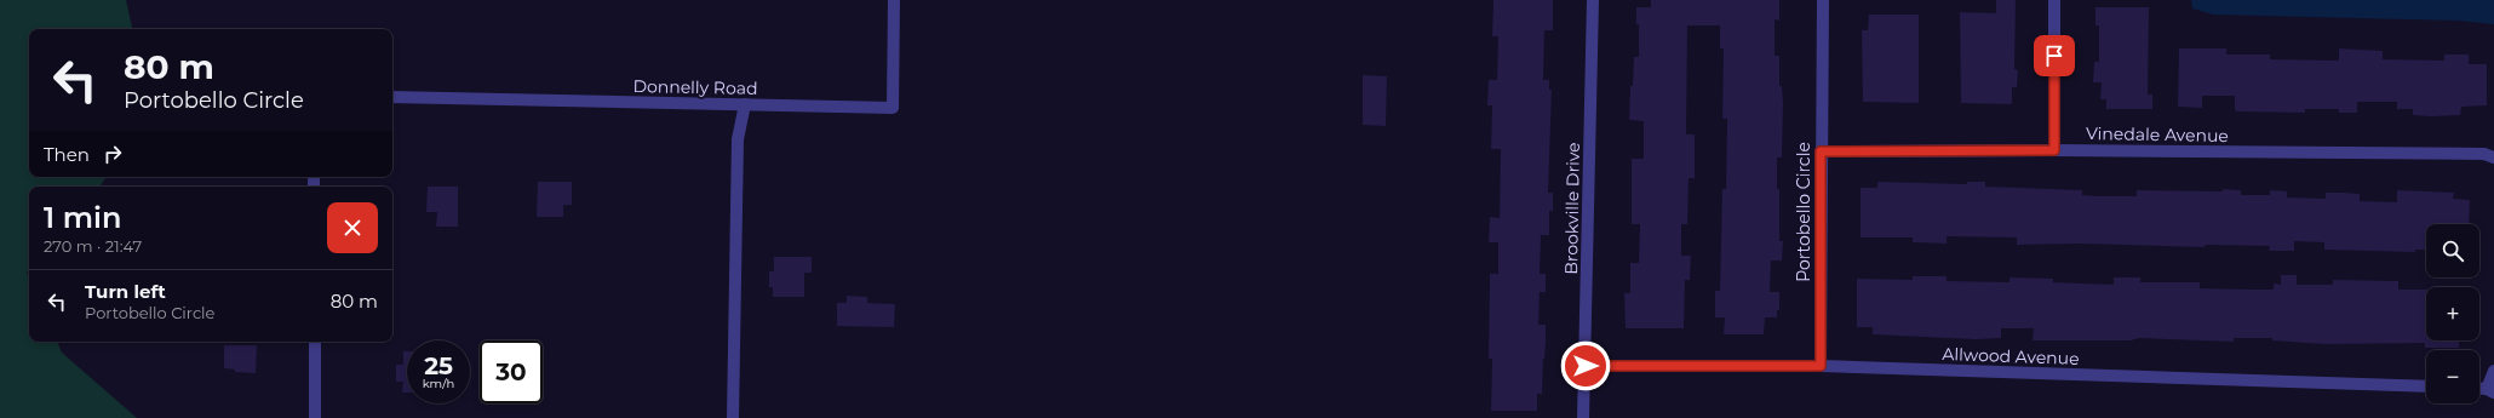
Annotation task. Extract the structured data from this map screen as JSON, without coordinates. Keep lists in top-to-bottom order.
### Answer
{
  "streets": {
    "street": [
      "Donnelly Road",
      "Vinedale Avenue",
      "Brookville Drive",
      "Portobello Circle",
      "Allwood Avenue"
    ]
  },
  "crossings": [
    ["Vinedale Avenue", "Portobello Circle"],
    ["Brookville Drive", "Allwood Avenue"],
    ["Portobello Circle", "Allwood Avenue"]
  ],
  "page": {
    "turn": ["80 m", "Portobello Circle"],
    "then": "Then",
    "heading": ["1 min", "270 m · 21:47"],
    "map_buttons": ["+", "−"],
    "list": [
      {
        "name": "Turn left",
        "note": "Portobello Circle",
        "value": "80 m"
      }
    ],
    "speed": "25 km/h",
    "limit": "30"
  }
}
